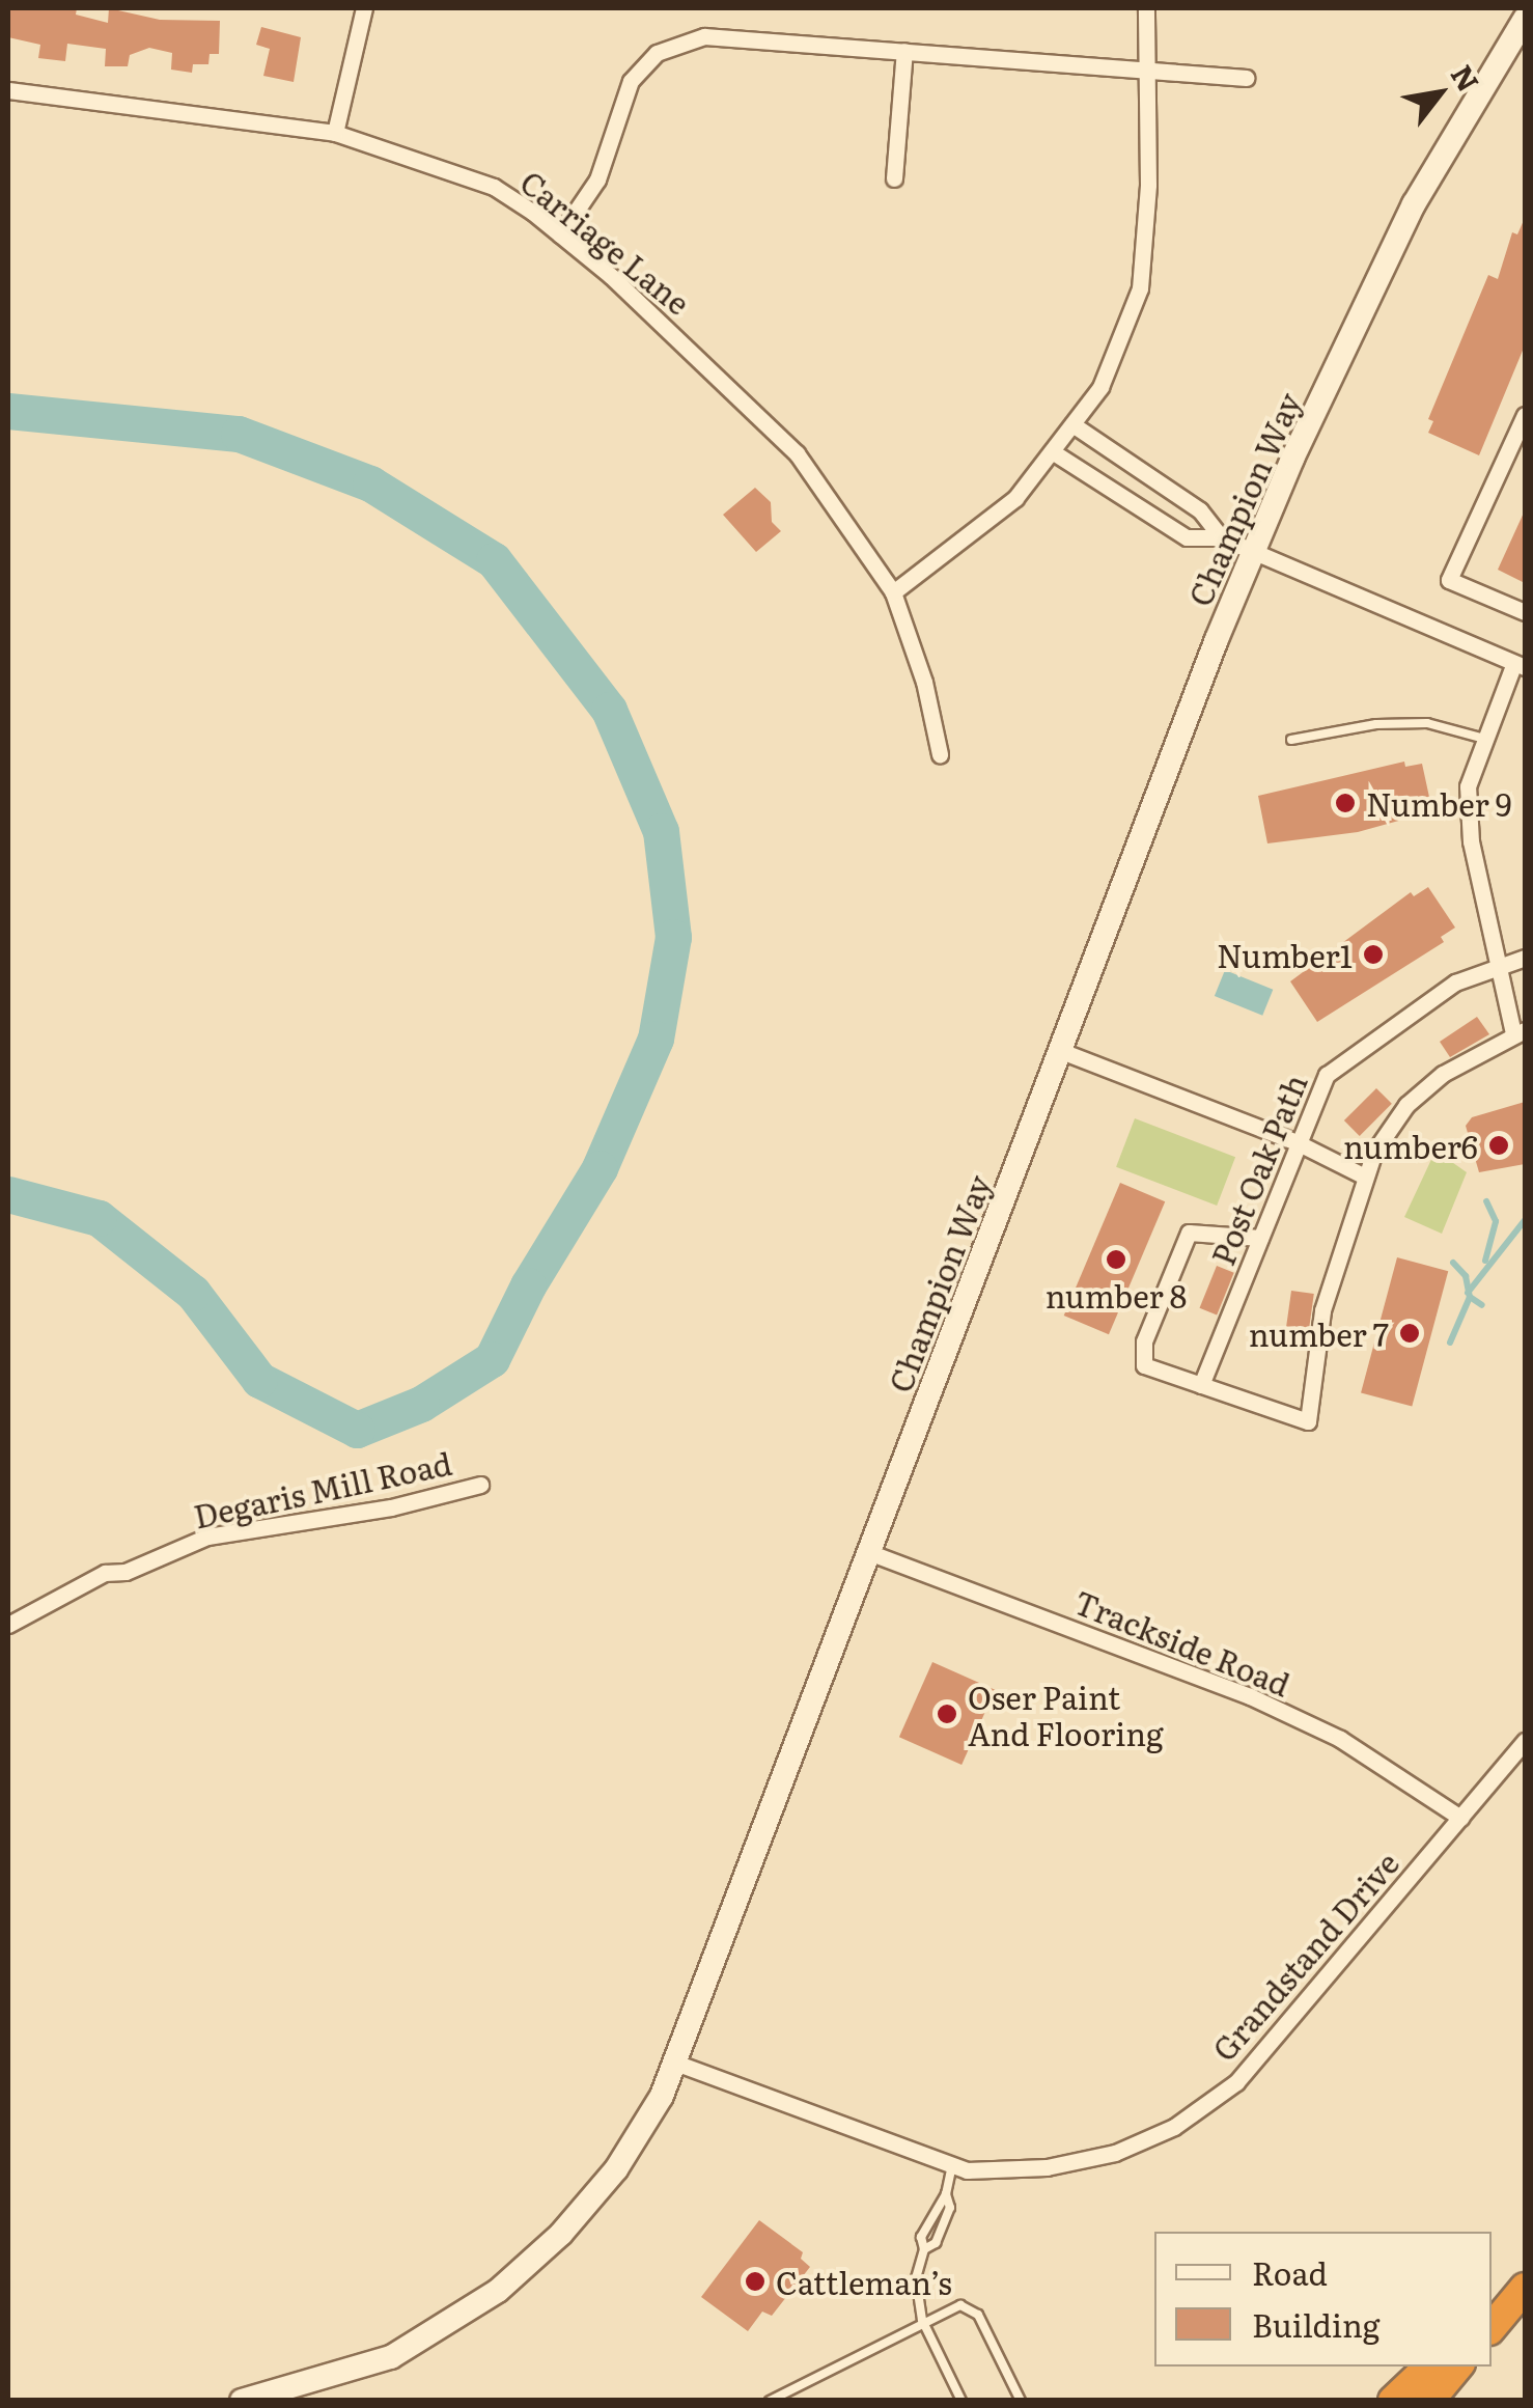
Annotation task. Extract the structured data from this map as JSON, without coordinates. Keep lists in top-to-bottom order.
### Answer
{
  "streets": {
    "main road": ["Champion Way"],
    "street": [
      "Carriage Lane",
      "Post Oak Path",
      "Degaris Mill Road",
      "Trackside Road",
      "Grandstand Drive"
    ]
  },
  "crossings": [
    ["Champion Way", "Trackside Road"],
    ["Champion Way", "Grandstand Drive"],
    ["Trackside Road", "Grandstand Drive"]
  ],
  "places": [
    "Number 9",
    "Number1",
    "number6",
    "number 8",
    "number 7",
    "Oser Paint And Flooring",
    "Cattleman’s"
  ],
  "legend": ["Road", "Building"],
  "north": "top right"
}
